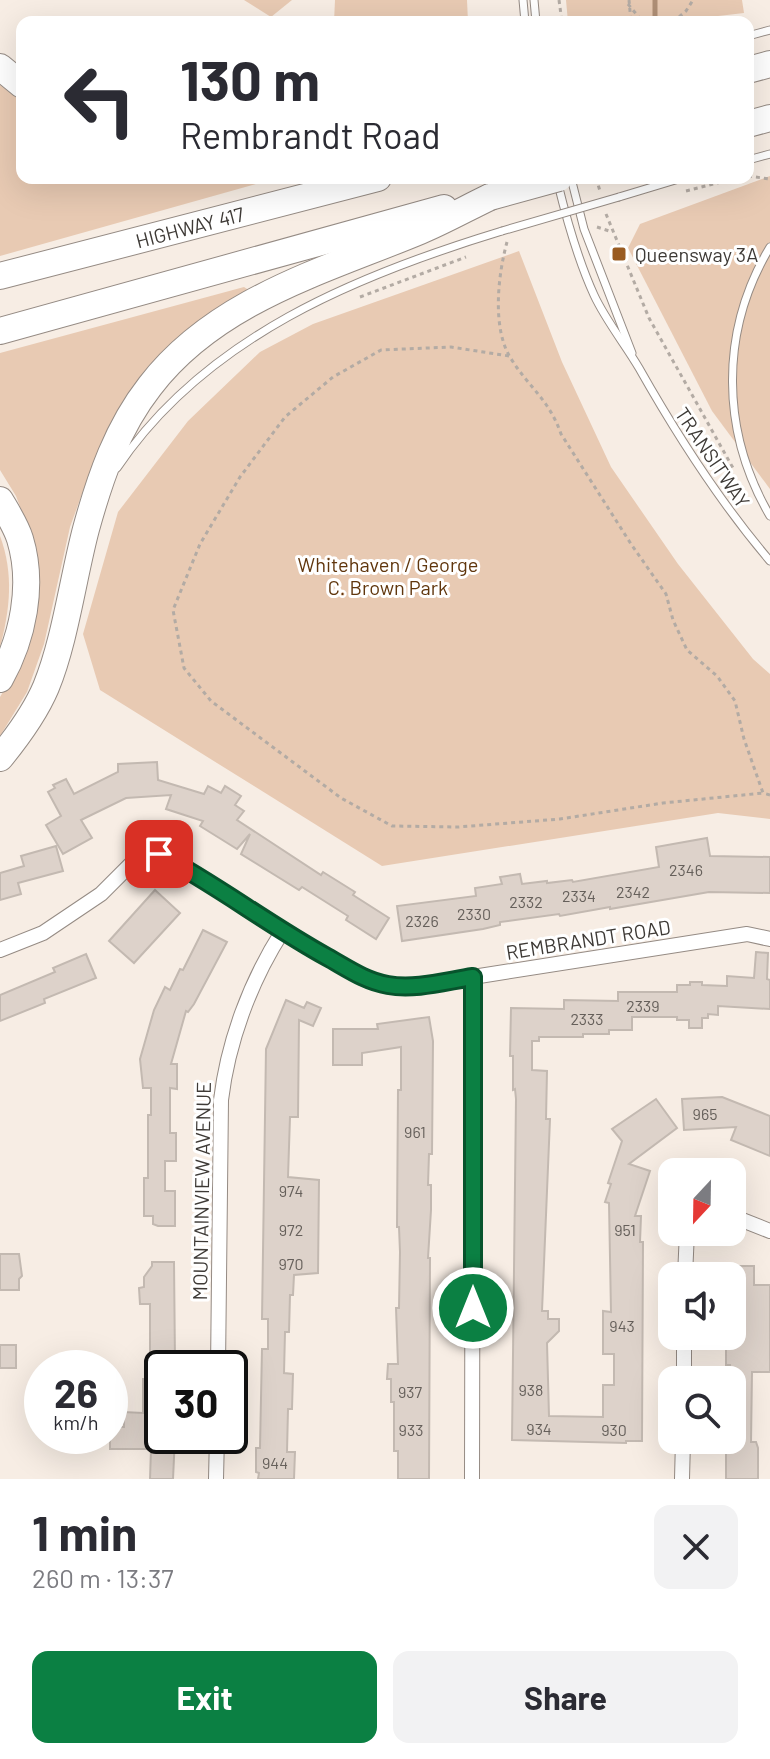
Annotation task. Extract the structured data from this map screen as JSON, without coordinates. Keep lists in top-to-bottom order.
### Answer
{
  "streets": {
    "highway": ["HIGHWAY 417"],
    "street": ["REMBRANDT ROAD", "MOUNTAINVIEW AVENUE"],
    "lane": ["TRANSITWAY"]
  },
  "crossings": [
    ["REMBRANDT ROAD", "MOUNTAINVIEW AVENUE"]
  ],
  "parks": ["Whitehaven / George C. Brown Park"],
  "places": {
    "transit": ["Queensway 3A"]
  },
  "house_numbers": [
    "2346",
    "2342",
    "2334",
    "2332",
    "2330",
    "2326",
    "2339",
    "2333",
    "965",
    "961",
    "974",
    "972",
    "951",
    "970",
    "943",
    "938",
    "937",
    "934",
    "933",
    "930",
    "944"
  ],
  "north": "bottom",
  "page": {
    "turn": ["130 m", "Rembrandt Road"],
    "speed": "26 km/h",
    "limit": "30",
    "heading": ["1 min", "260 m · 13:37"],
    "buttons": ["Exit", "Share"]
  }
}
